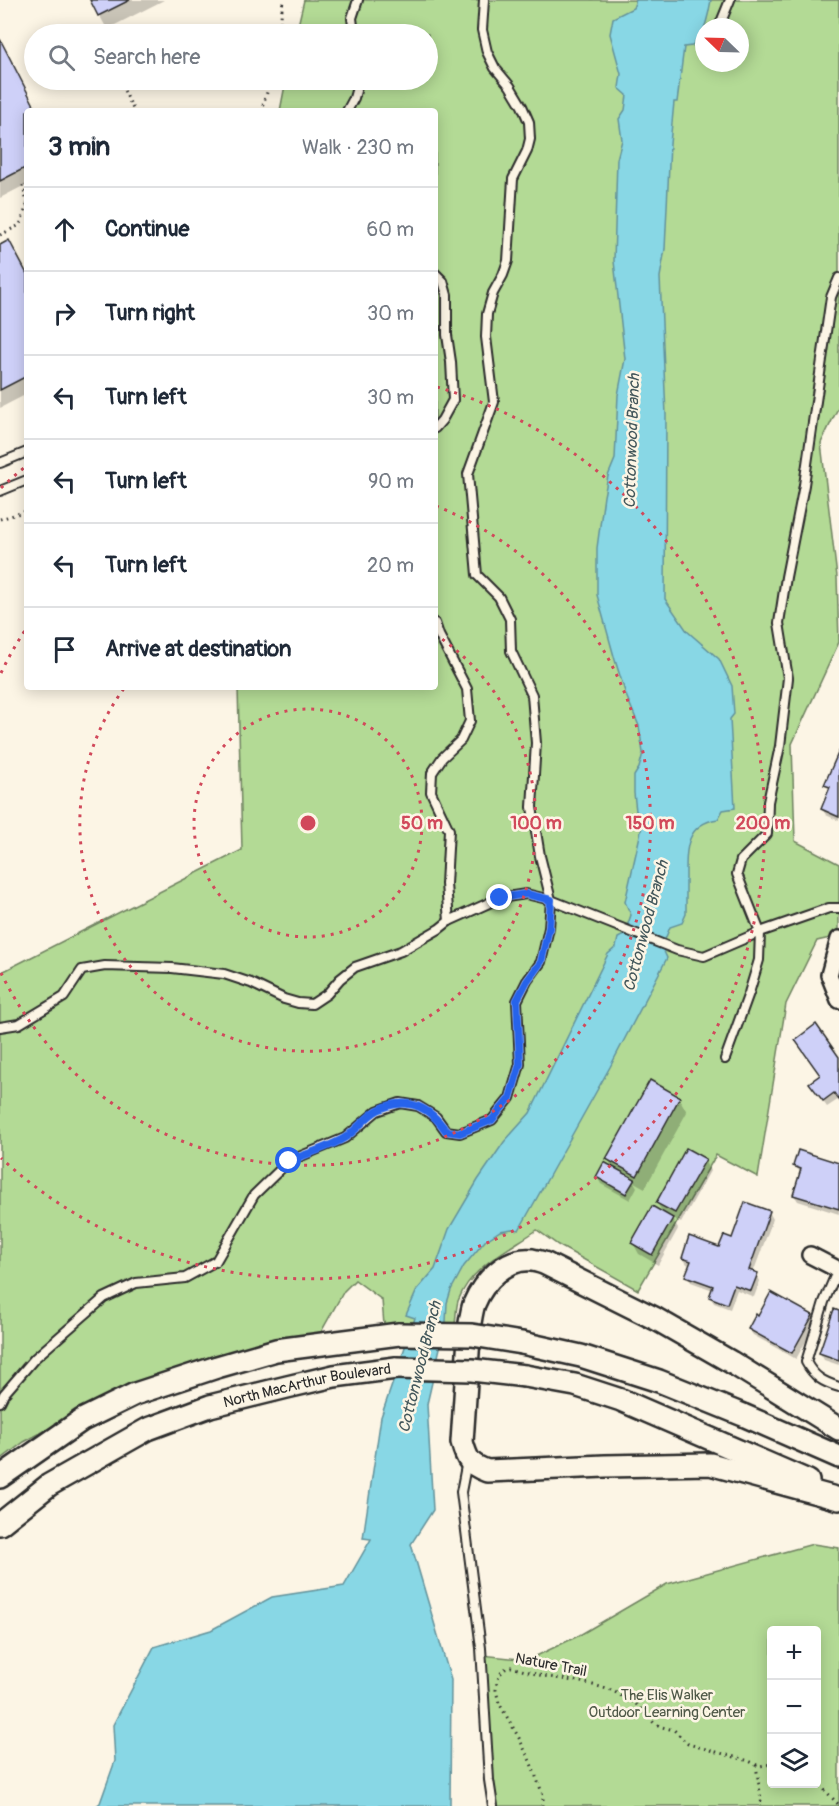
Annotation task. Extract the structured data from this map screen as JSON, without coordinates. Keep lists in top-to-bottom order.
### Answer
{
  "streets": {
    "main road": ["North MacArthur Boulevard"],
    "path": ["Nature Trail"]
  },
  "water": ["Cottonwood Branch"],
  "parks": ["The Elis Walker Outdoor Learning Center"],
  "north": "top left",
  "page": {
    "search": "Search here",
    "heading": ["3 min", "Walk · 230 m"],
    "list": [
      ["Continue", "60 m"],
      ["Turn right", "30 m"],
      ["Turn left", "30 m"],
      ["Turn left", "90 m"],
      ["Turn left", "20 m"],
      "Arrive at destination"
    ],
    "map_buttons": ["+", "−"]
  },
  "rings": [
    "50 m",
    "100 m",
    "150 m",
    "200 m"
  ]
}
